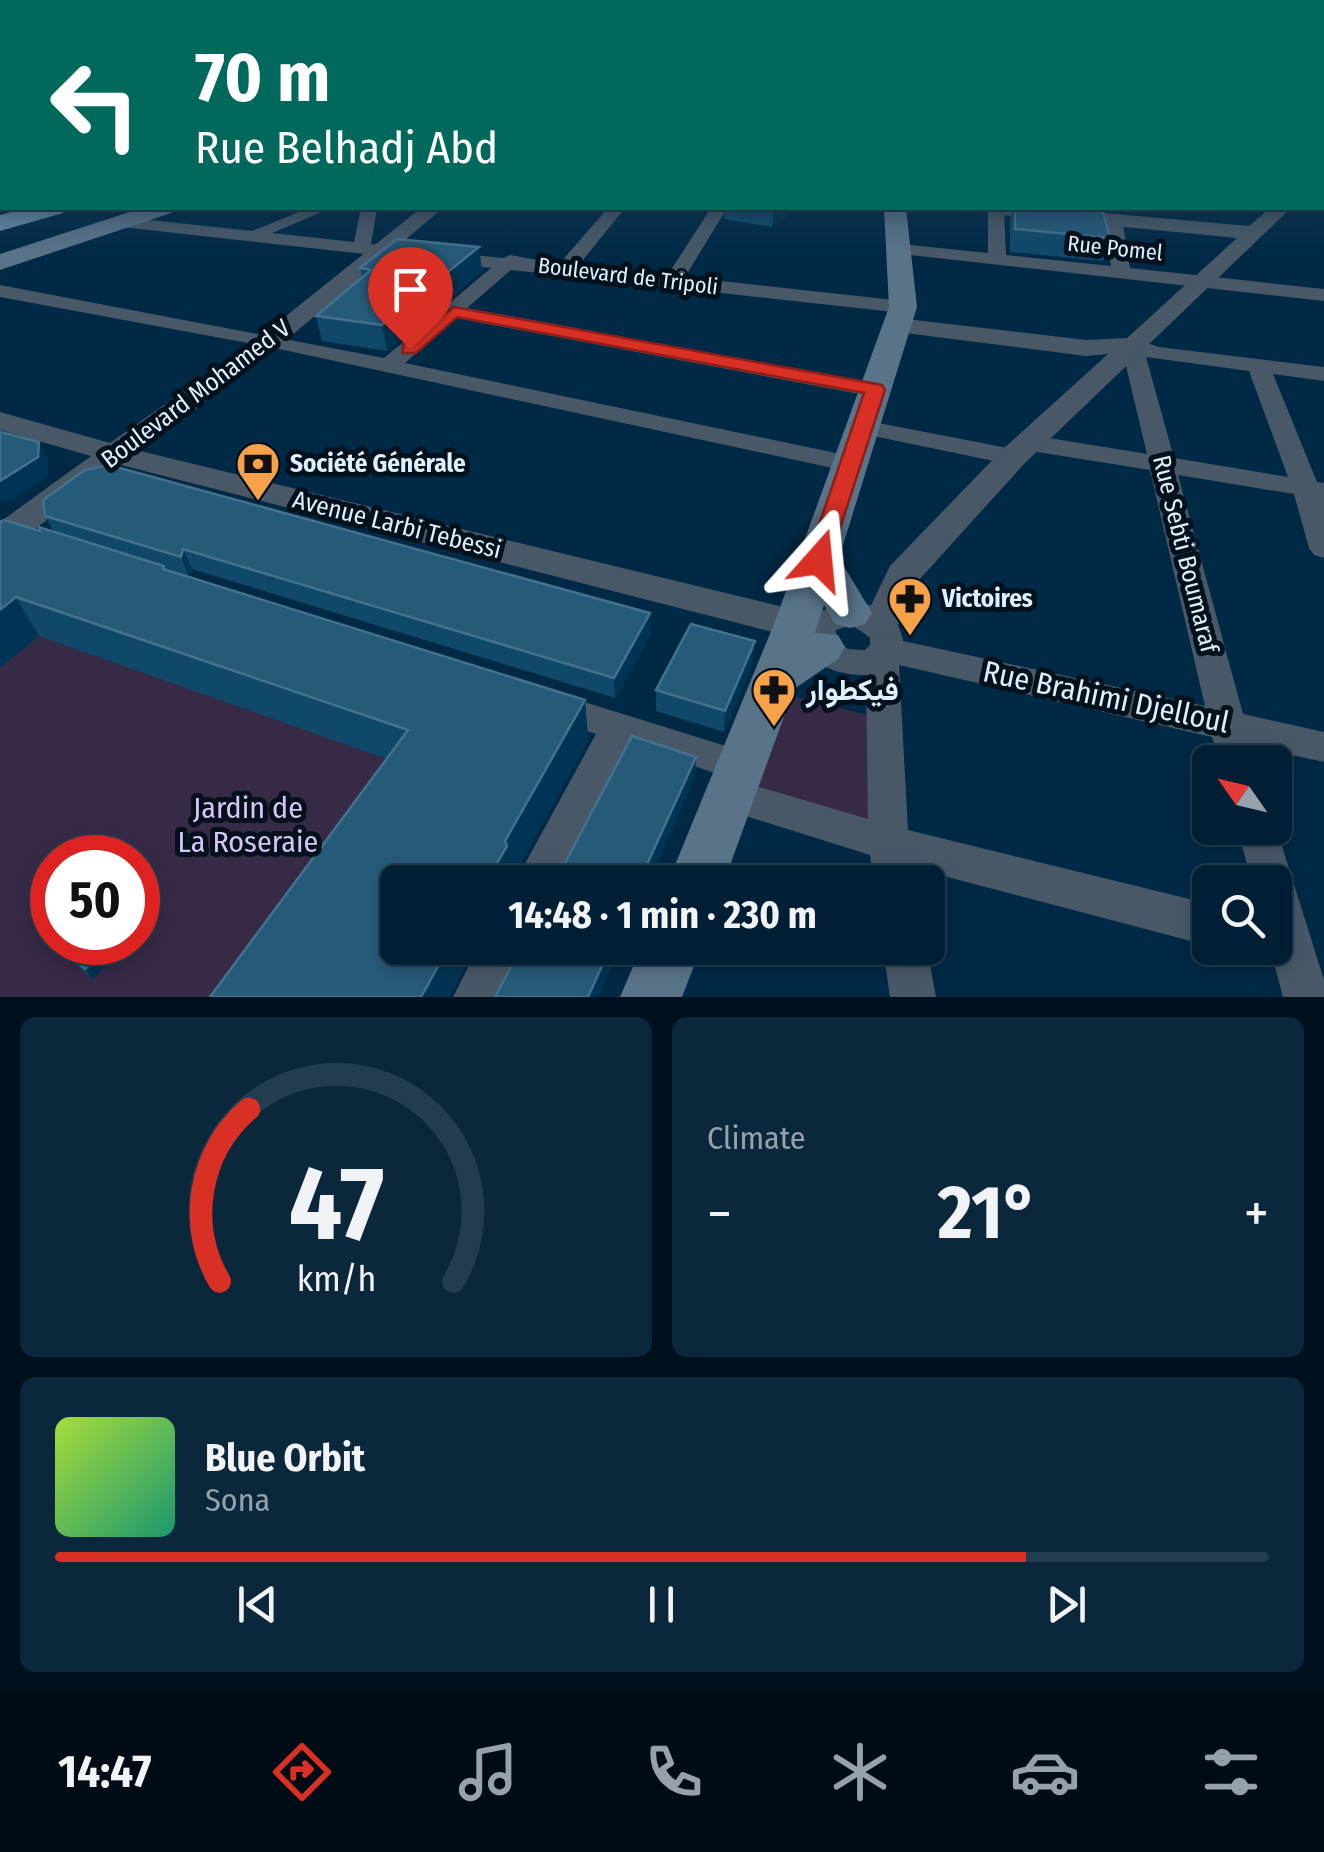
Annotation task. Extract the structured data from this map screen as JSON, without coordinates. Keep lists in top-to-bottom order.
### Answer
{
  "streets": {
    "street": [
      "Rue Pomel",
      "Boulevard de Tripoli",
      "Boulevard Mohamed V",
      "Avenue Larbi Tebessi",
      "Rue Sebti Boumaraf",
      "Rue Brahimi Djelloul"
    ]
  },
  "crossings": [
    ["Boulevard de Tripoli", "Boulevard Mohamed V"],
    ["Boulevard Mohamed V", "Avenue Larbi Tebessi"],
    ["Avenue Larbi Tebessi", "Rue Brahimi Djelloul"],
    ["Rue Sebti Boumaraf", "Rue Brahimi Djelloul"]
  ],
  "parks": ["Jardin de La Roseraie"],
  "places": {
    "bank": ["Société Générale"],
    "pharmacy": ["Victoires", "فيكطوار"]
  },
  "north": "top left",
  "page": {
    "turn": ["70 m", "Rue Belhadj Abd"],
    "limit": "50",
    "trip": "14:48 · 1 min · 230 m",
    "tile": "Climate",
    "heat": ["−", "21°", "+"],
    "song": ["Blue Orbit", "Sona"],
    "tabs": "14:47",
    "gauge": ["47", "km/h"]
  }
}
